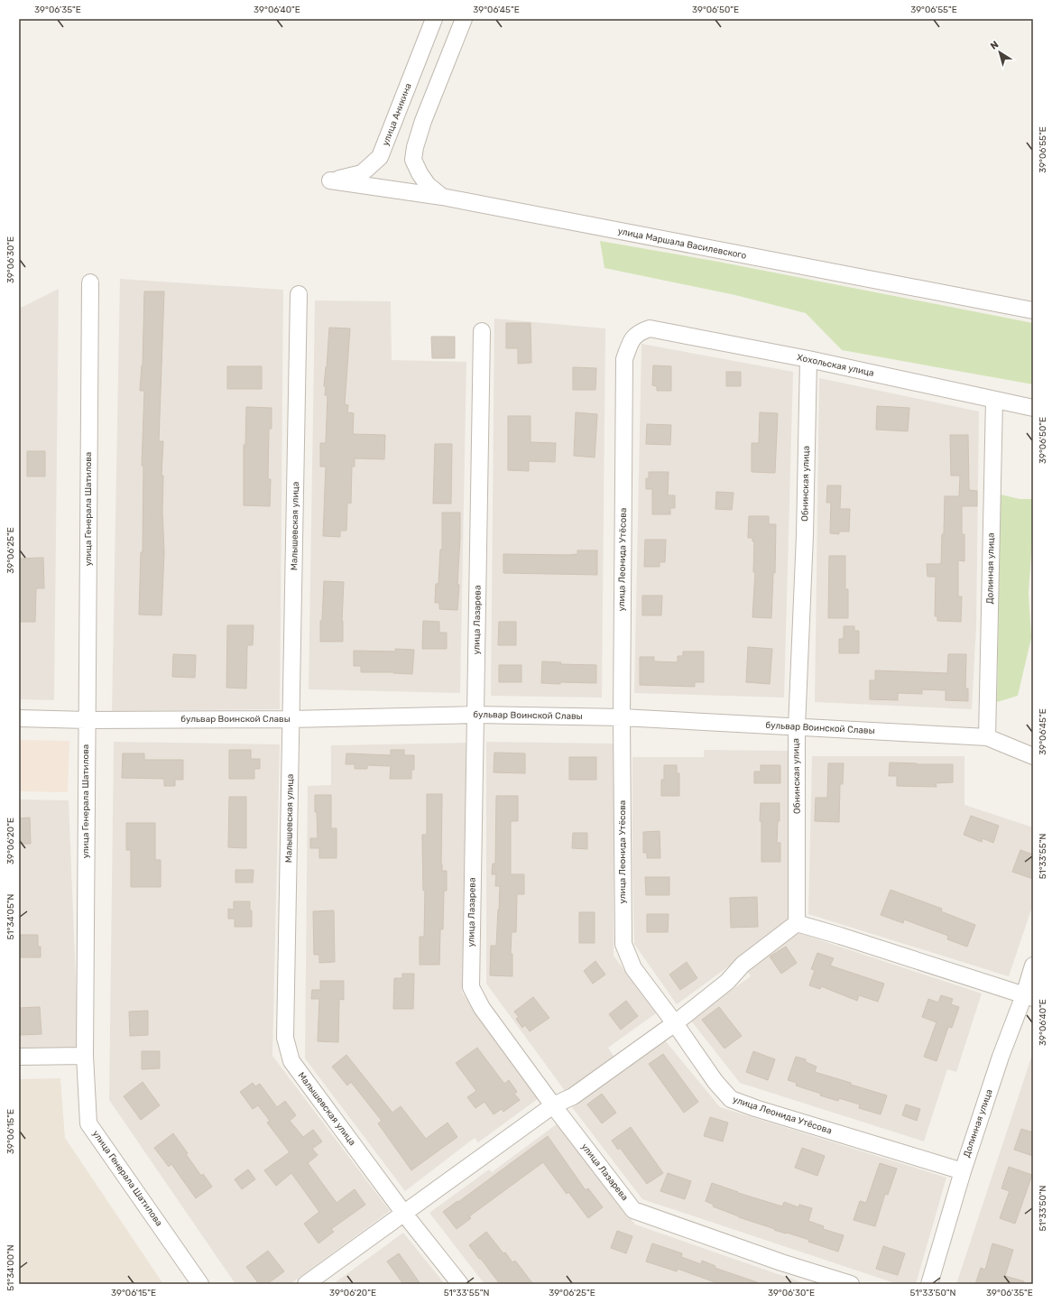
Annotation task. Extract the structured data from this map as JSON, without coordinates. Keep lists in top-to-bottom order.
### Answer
{
  "streets": {
    "street": [
      "улица Аникина",
      "улица Маршала Василевского",
      "Хохольская улица",
      "Обнинская улица",
      "улица Генерала Шатилова",
      "Малышевская улица",
      "улица Леонида Утёсова",
      "Долинная улица",
      "улица Лазарева",
      "бульвар Воинской Славы"
    ]
  },
  "crossings": [
    ["улица Аникина", "улица Маршала Василевского"],
    ["Хохольская улица", "Обнинская улица"],
    ["Хохольская улица", "улица Леонида Утёсова"],
    ["Хохольская улица", "Долинная улица"],
    ["Обнинская улица", "бульвар Воинской Славы"],
    ["улица Генерала Шатилова", "бульвар Воинской Славы"],
    ["Малышевская улица", "бульвар Воинской Славы"],
    ["улица Леонида Утёсова", "Долинная улица"],
    ["улица Леонида Утёсова", "бульвар Воинской Славы"],
    ["Долинная улица", "бульвар Воинской Славы"],
    ["улица Лазарева", "бульвар Воинской Славы"]
  ],
  "north": "top left",
  "coordinates": [
    "39°06'35\"E",
    "39°06'40\"E",
    "39°06'45\"E",
    "39°06'50\"E",
    "39°06'55\"E",
    "39°06'30\"E",
    "39°06'25\"E",
    "39°06'20\"E",
    "51°33'55\"N",
    "51°34'05\"N",
    "39°06'15\"E",
    "51°33'50\"N",
    "51°34'00\"N"
  ]
}
